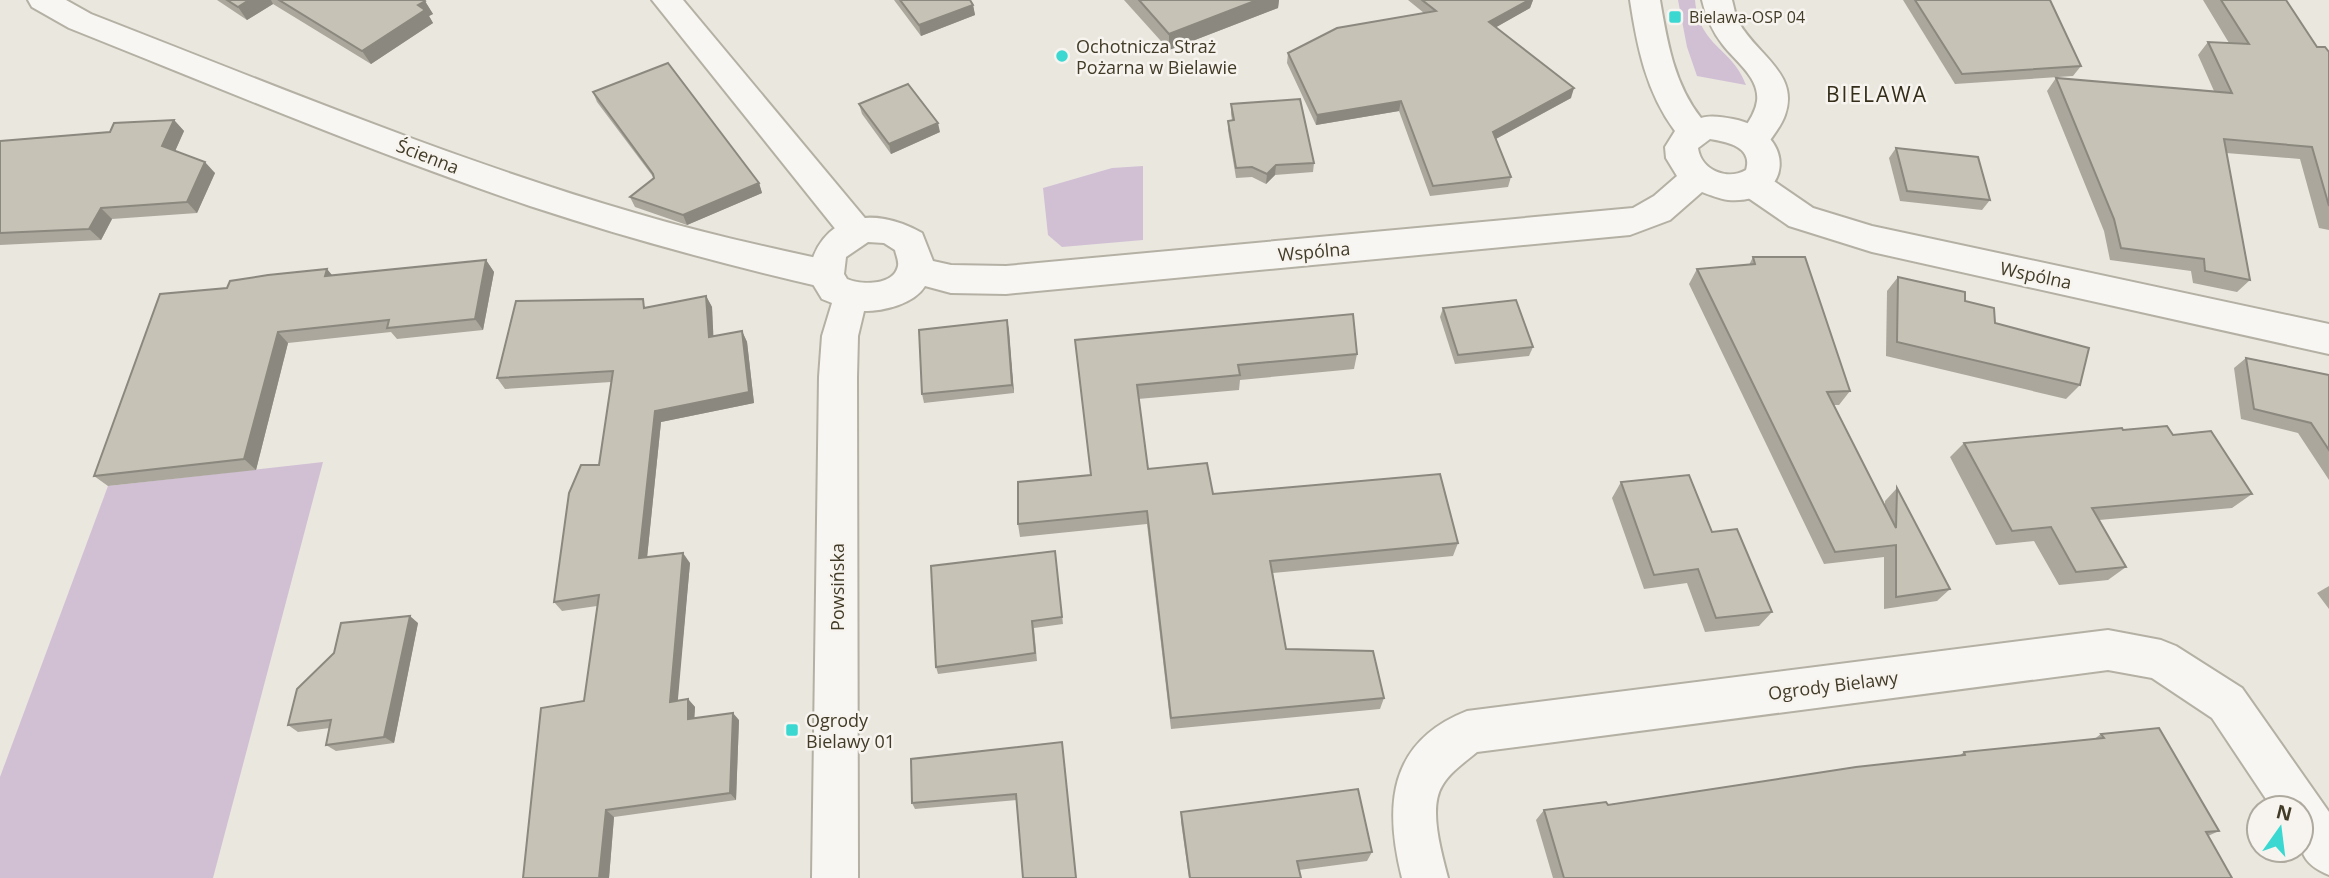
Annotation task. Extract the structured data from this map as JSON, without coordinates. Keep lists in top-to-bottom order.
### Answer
{
  "streets": {
    "street": [
      "Ścienna",
      "Wspólna",
      "Powsińska",
      "Ogrody Bielawy"
    ]
  },
  "crossings": [
    ["Ścienna", "Wspólna"],
    ["Ścienna", "Powsińska"],
    ["Wspólna", "Powsińska"]
  ],
  "districts": ["BIELAWA"],
  "places": {
    "transit": ["Bielawa-OSP 04", "Ogrody Bielawy 01"],
    "other": ["Ochotnicza Straż Pożarna w Bielawie"]
  },
  "north": "top"
}
